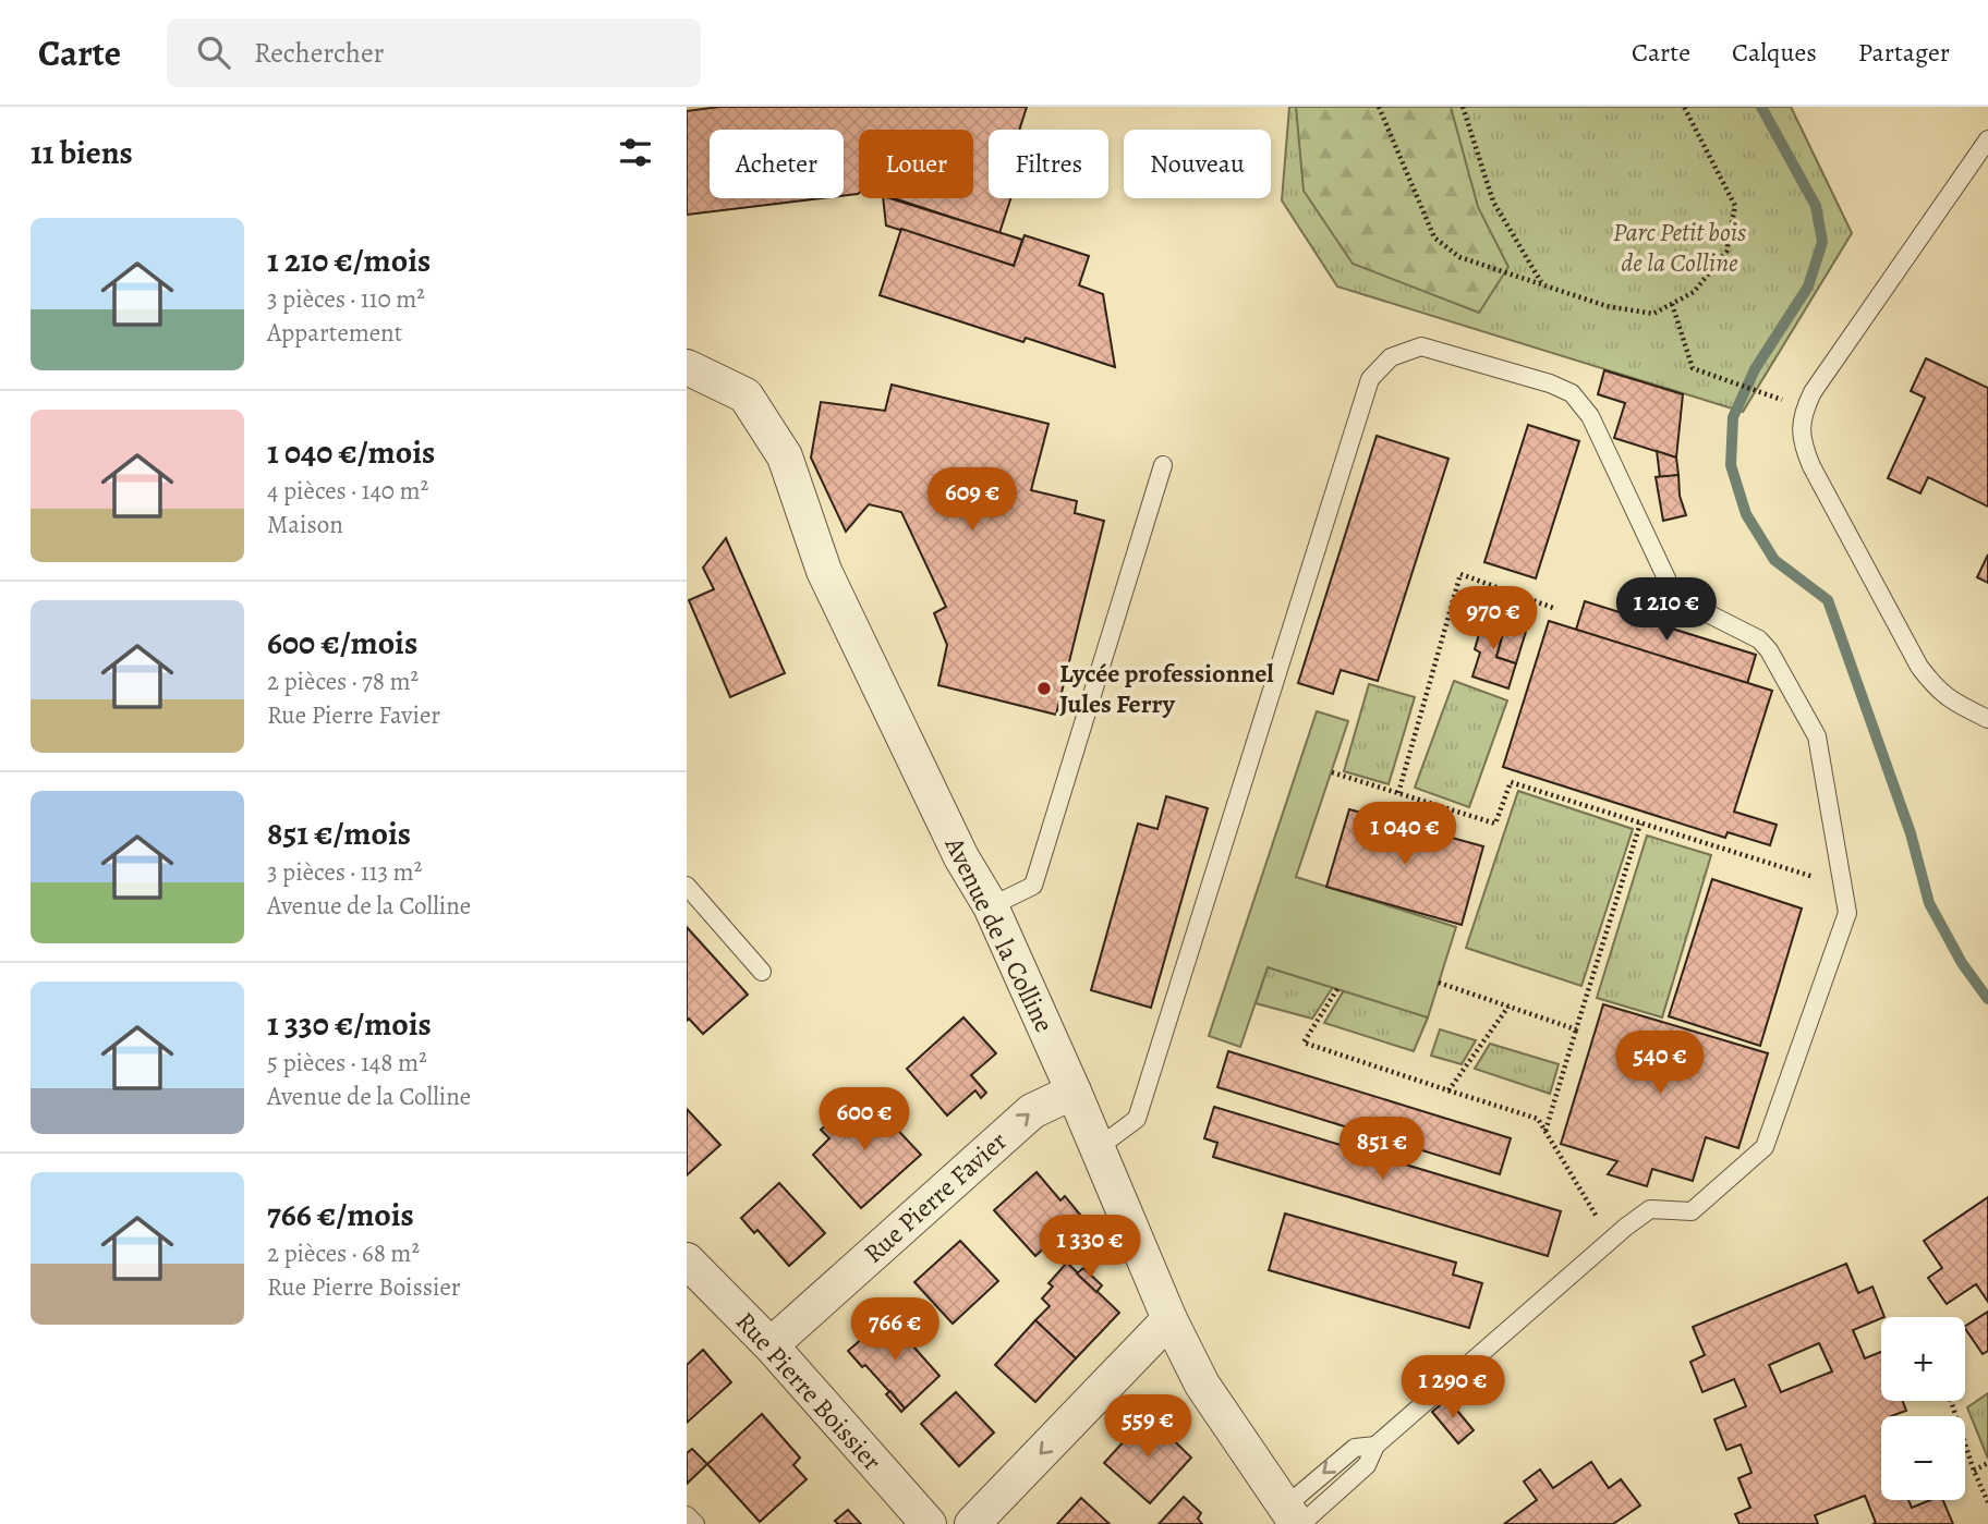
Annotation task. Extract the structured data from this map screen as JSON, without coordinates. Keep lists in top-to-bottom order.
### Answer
{
  "streets": {
    "street": ["Avenue de la Colline", "Rue Pierre Favier", "Rue Pierre Boissier"]
  },
  "crossings": [
    ["Avenue de la Colline", "Rue Pierre Favier"],
    ["Rue Pierre Favier", "Rue Pierre Boissier"]
  ],
  "parks": ["Parc Petit bois de la Colline"],
  "places": ["Lycée professionnel Jules Ferry"],
  "page": {
    "header": "Carte",
    "search": "Rechercher",
    "nav": ["Carte", "Calques", "Partager"],
    "heading": "11 biens",
    "chip": [
      "Acheter",
      "Louer",
      "Filtres",
      "Nouveau"
    ],
    "list": [
      {
        "name": "1 210 €/mois",
        "note": "3 pièces · 110 m² · Appartement"
      },
      {
        "name": "1 040 €/mois",
        "note": "4 pièces · 140 m² · Maison"
      },
      {
        "name": "600 €/mois",
        "note": "2 pièces · 78 m² · Rue Pierre Favier"
      },
      {
        "name": "851 €/mois",
        "note": "3 pièces · 113 m² · Avenue de la Colline"
      },
      {
        "name": "1 330 €/mois",
        "note": "5 pièces · 148 m² · Avenue de la Colline"
      },
      {
        "name": "766 €/mois",
        "note": "2 pièces · 68 m² · Rue Pierre Boissier"
      }
    ],
    "price": [
      "609 €",
      "1 210 €",
      "970 €",
      "1 040 €",
      "540 €",
      "600 €",
      "851 €",
      "1 330 €",
      "766 €",
      "1 290 €",
      "559 €"
    ],
    "map_buttons": ["+", "−"]
  }
}
